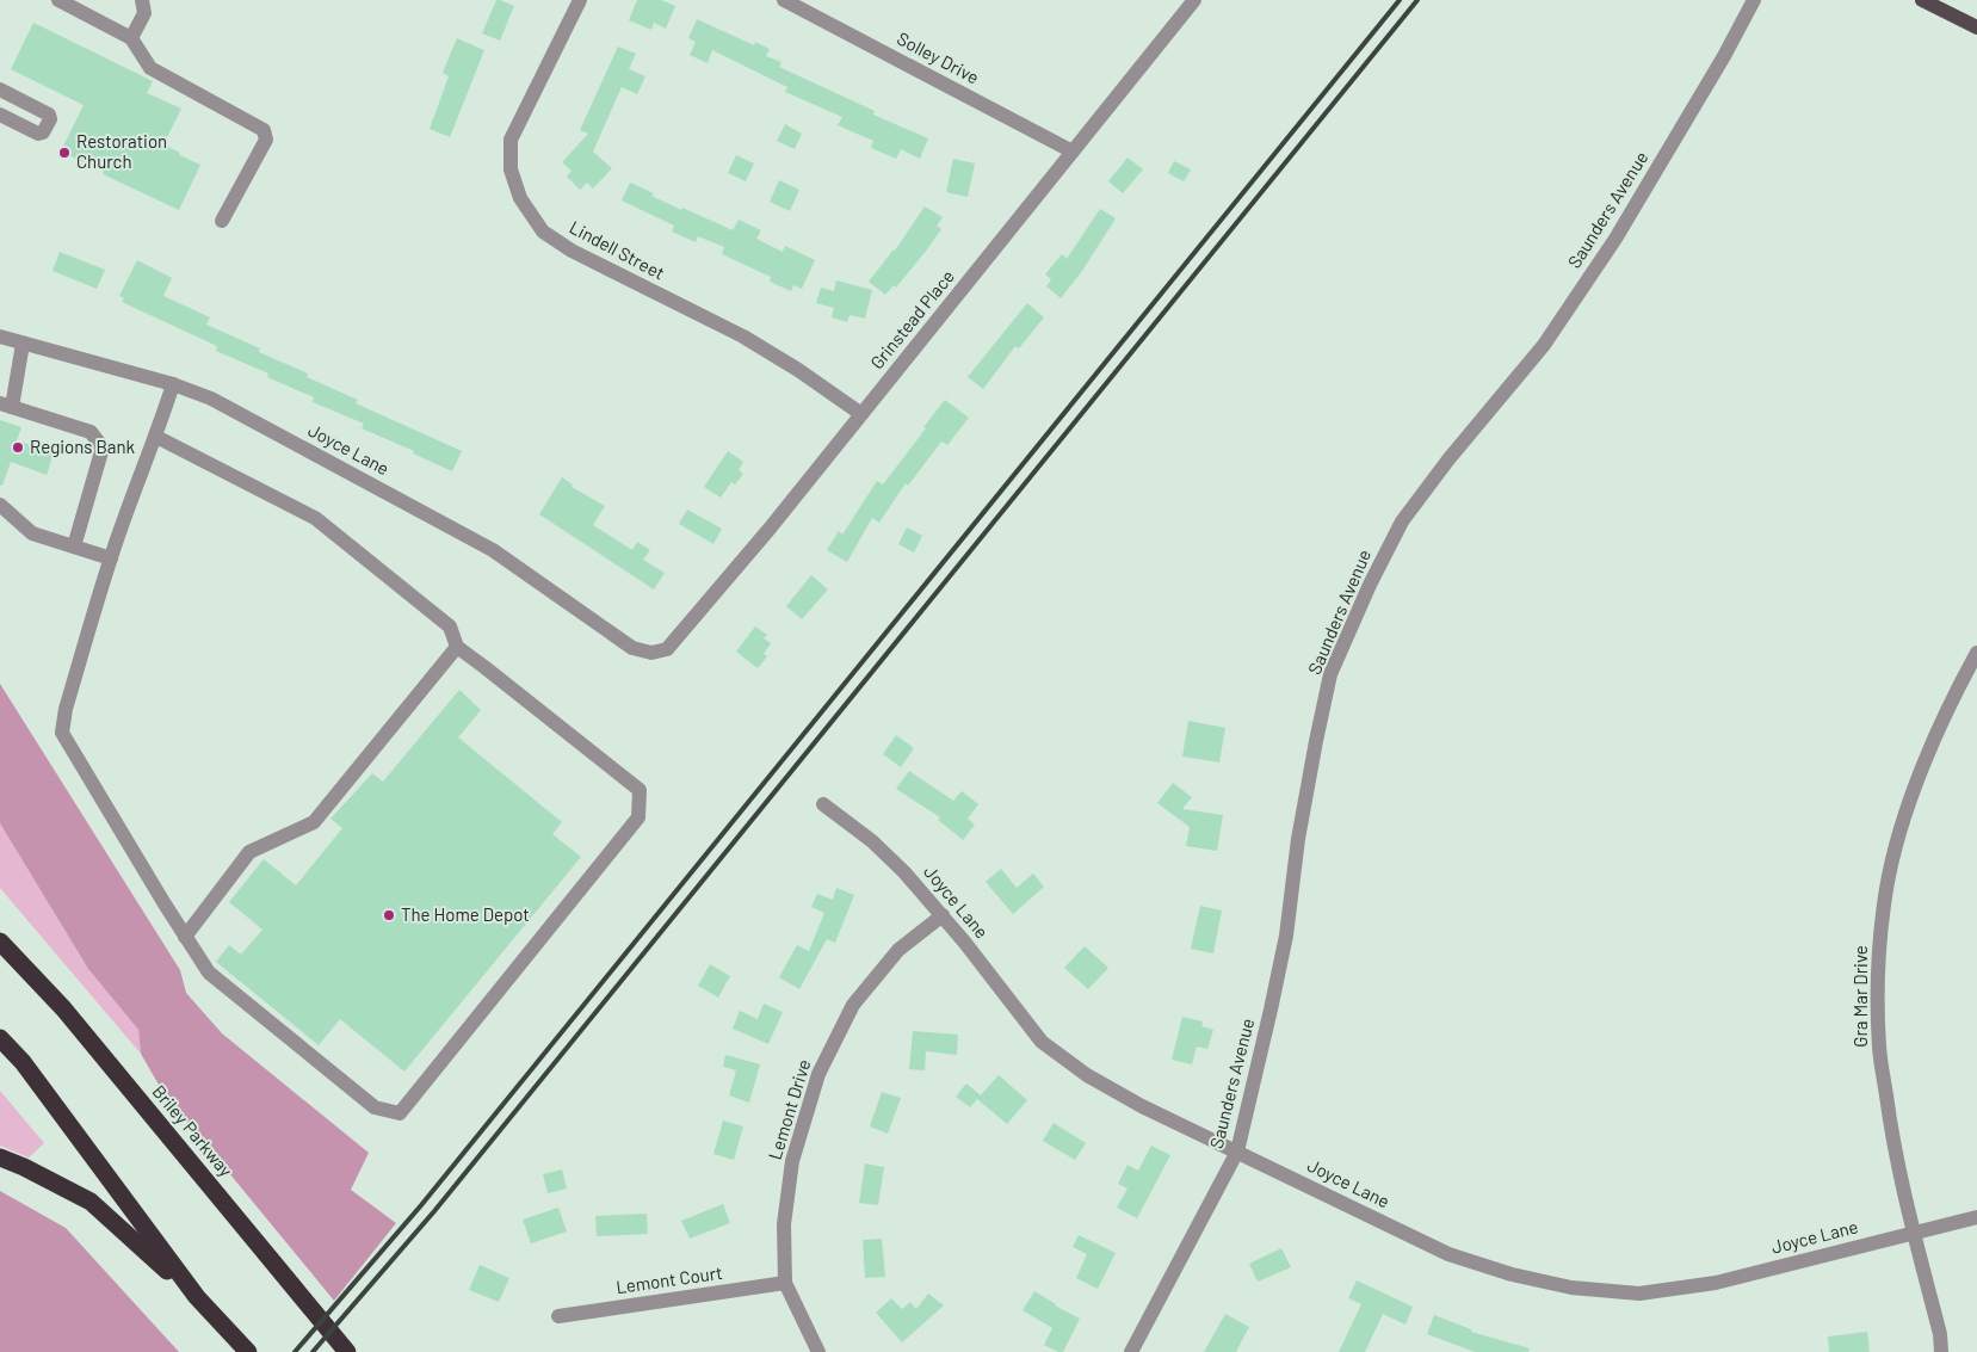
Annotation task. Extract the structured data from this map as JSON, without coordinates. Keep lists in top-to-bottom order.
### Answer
{
  "streets": {
    "highway": ["Briley Parkway"],
    "street": [
      "Solley Drive",
      "Saunders Avenue",
      "Lindell Street",
      "Grinstead Place",
      "Joyce Lane",
      "Gra Mar Drive",
      "Lemont Drive",
      "Lemont Court"
    ]
  },
  "crossings": [
    ["Solley Drive", "Grinstead Place"],
    ["Saunders Avenue", "Joyce Lane"],
    ["Lindell Street", "Grinstead Place"],
    ["Grinstead Place", "Joyce Lane"],
    ["Joyce Lane", "Gra Mar Drive"],
    ["Joyce Lane", "Lemont Drive"],
    ["Lemont Drive", "Lemont Court"]
  ],
  "places": ["Restoration Church", "Regions Bank", "The Home Depot"]
}
